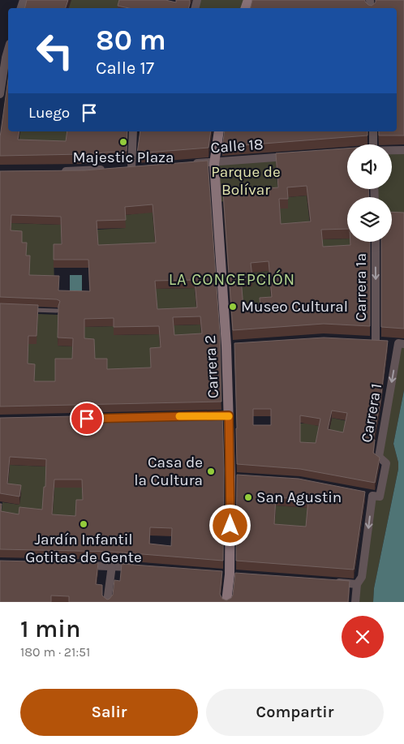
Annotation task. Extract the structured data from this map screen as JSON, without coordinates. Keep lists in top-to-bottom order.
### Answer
{
  "streets": {
    "main road": ["Carrera 2"],
    "street": ["Calle 18", "Carrera 1a", "Carrera 1"]
  },
  "crossings": [
    ["Calle 18", "Carrera 2"],
    ["Carrera 1a", "Carrera 1"]
  ],
  "one_way": ["Carrera 1a", "Carrera 1"],
  "districts": ["LA CONCEPCIÓN"],
  "parks": ["Parque de Bolívar"],
  "places": [
    "Majestic Plaza",
    "Museo Cultural",
    "Casa de la Cultura",
    "San Agustin",
    "Jardín Infantil Gotitas de Gente"
  ],
  "page": {
    "turn": ["80 m", "Calle 17"],
    "then": "Luego",
    "heading": ["1 min", "180 m · 21:51"],
    "buttons": ["Salir", "Compartir"]
  }
}
